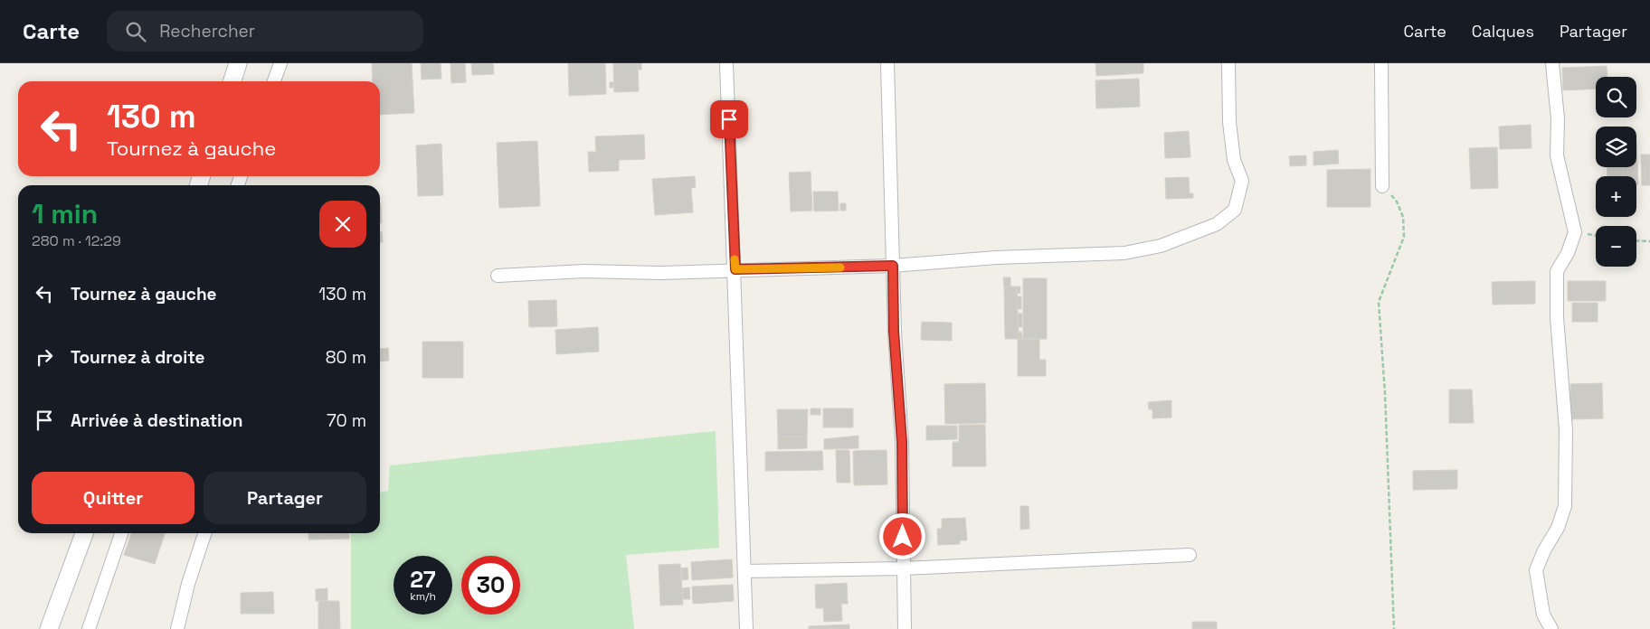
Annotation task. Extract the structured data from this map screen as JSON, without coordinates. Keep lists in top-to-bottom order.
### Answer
{
  "page": {
    "header": "Carte",
    "search": "Rechercher",
    "nav": ["Carte", "Calques", "Partager"],
    "map_buttons": ["+", "−"],
    "turn": ["130 m", "Tournez à gauche"],
    "heading": ["1 min", "280 m · 12:29"],
    "list": [
      {
        "name": "Tournez à gauche",
        "value": "130 m"
      },
      {
        "name": "Tournez à droite",
        "value": "80 m"
      },
      {
        "name": "Arrivée à destination",
        "value": "70 m"
      }
    ],
    "buttons": ["Quitter", "Partager"],
    "speed": "27 km/h",
    "limit": "30"
  }
}
